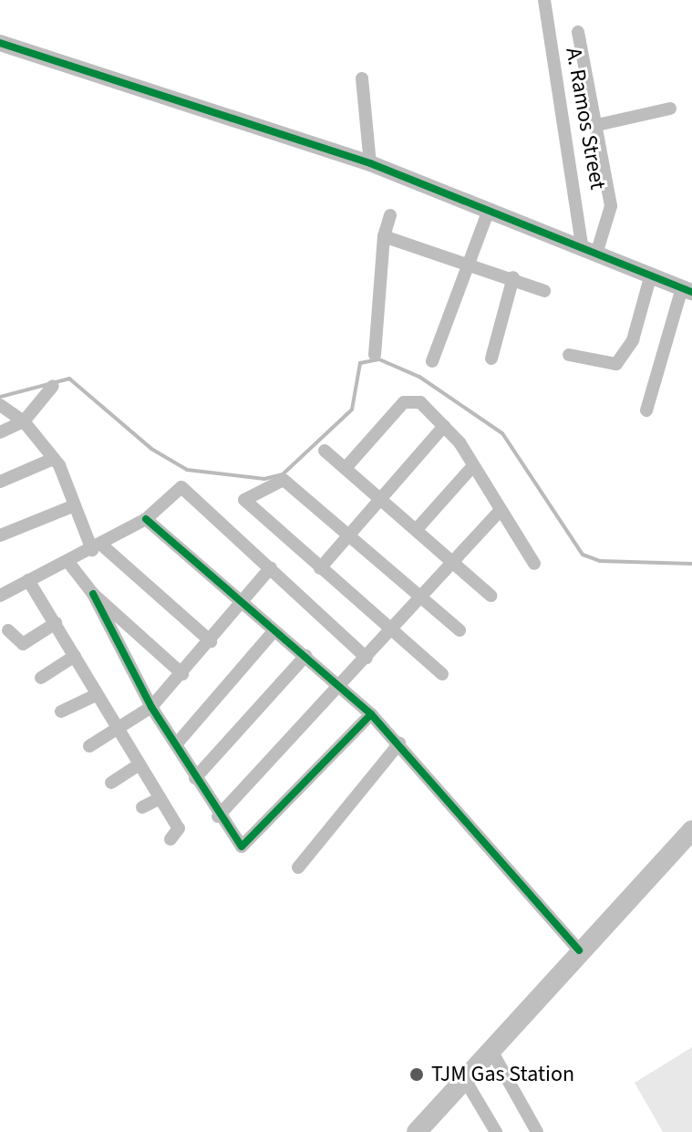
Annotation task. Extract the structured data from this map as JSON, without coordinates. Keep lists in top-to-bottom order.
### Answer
{
  "streets": {
    "street": ["A. Ramos Street"]
  },
  "places": ["TJM Gas Station"]
}
